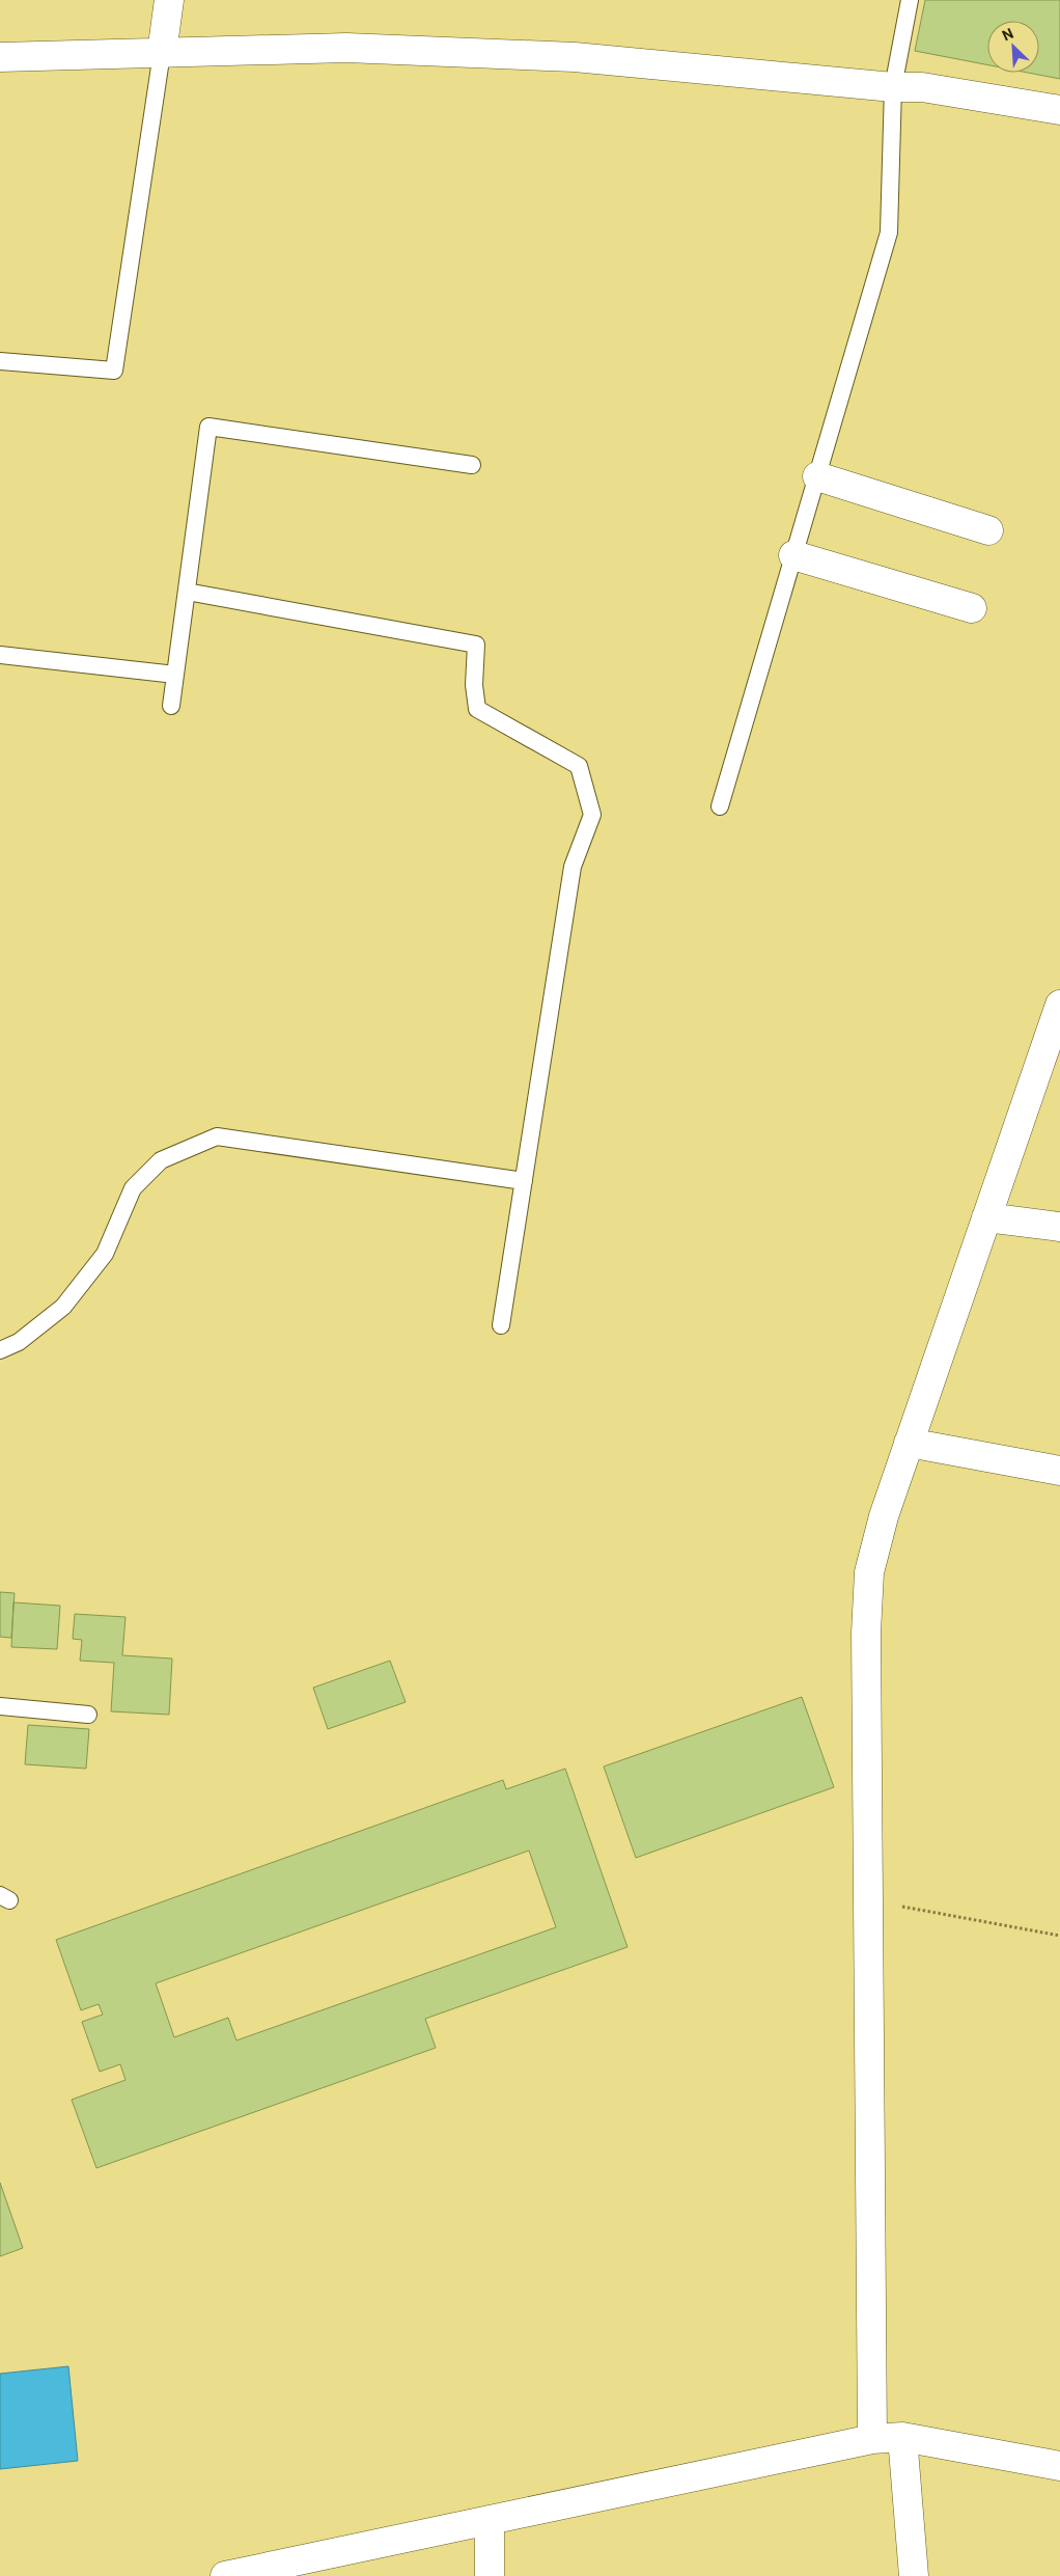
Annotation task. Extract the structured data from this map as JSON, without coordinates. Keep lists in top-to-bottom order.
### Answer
{
  "north": "top left"
}
